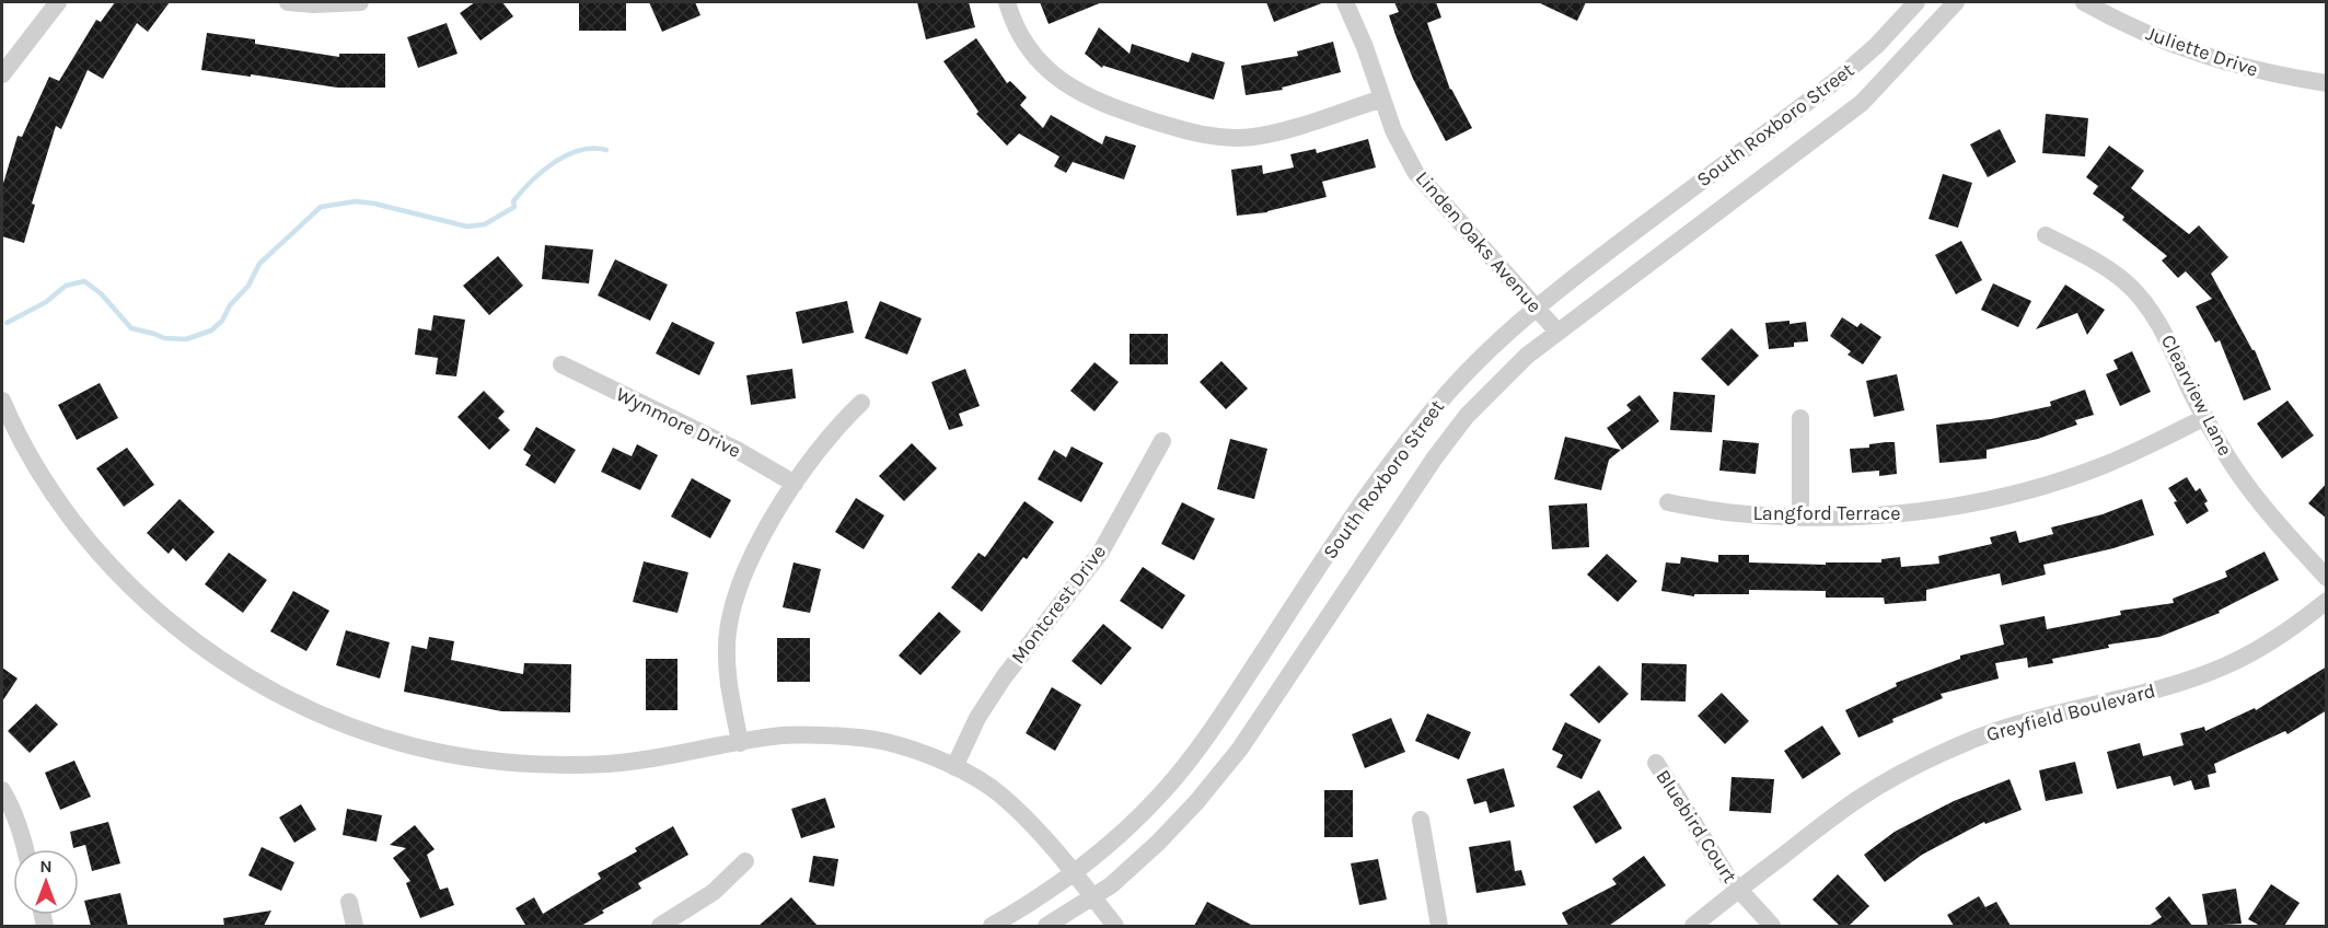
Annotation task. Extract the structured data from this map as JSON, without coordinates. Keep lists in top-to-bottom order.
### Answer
{
  "streets": {
    "street": [
      "Juliette Drive",
      "South Roxboro Street",
      "Linden Oaks Avenue",
      "Clearview Lane",
      "Wynmore Drive",
      "Langford Terrace",
      "Montcrest Drive",
      "Greyfield Boulevard",
      "Bluebird Court"
    ]
  },
  "crossings": [
    ["South Roxboro Street", "Linden Oaks Avenue"],
    ["Clearview Lane", "Langford Terrace"],
    ["Greyfield Boulevard", "Bluebird Court"]
  ],
  "north": "top"
}
